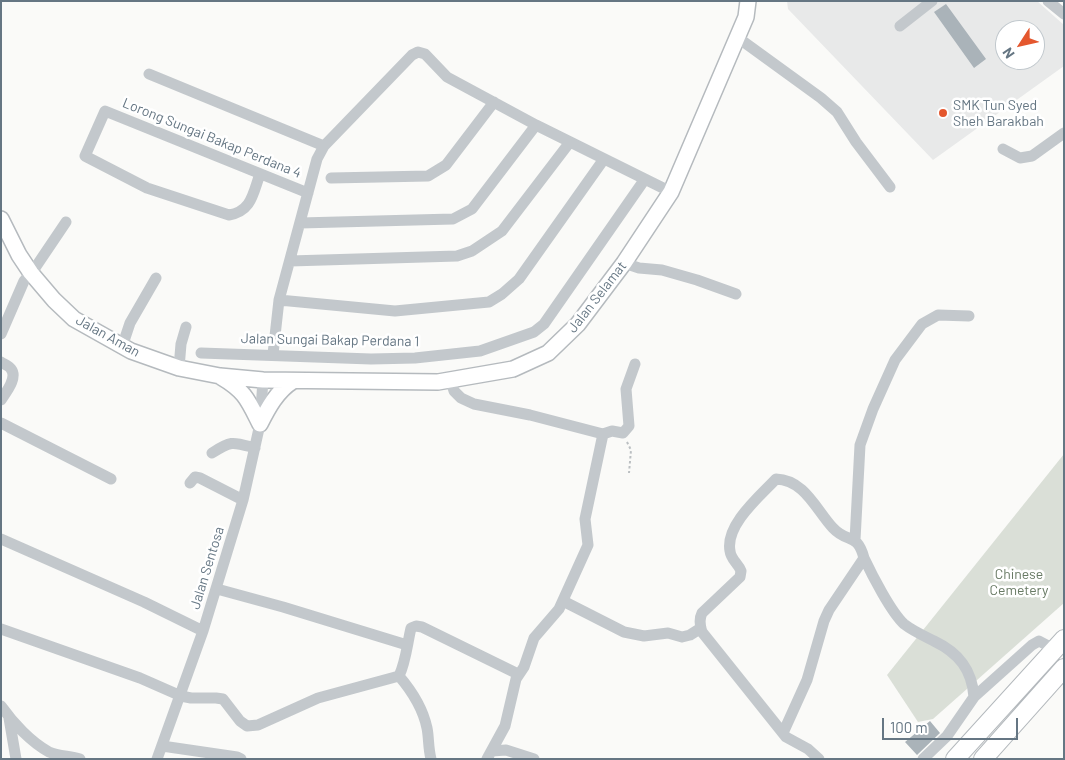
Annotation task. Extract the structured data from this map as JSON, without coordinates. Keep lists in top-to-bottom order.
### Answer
{
  "streets": {
    "main road": ["Jalan Selamat", "Jalan Aman"],
    "street": ["Lorong Sungai Bakap Perdana 4", "Jalan Sungai Bakap Perdana 1", "Jalan Sentosa"]
  },
  "crossings": [
    ["Jalan Selamat", "Jalan Aman"],
    ["Jalan Selamat", "Jalan Sentosa"],
    ["Jalan Aman", "Jalan Sentosa"]
  ],
  "parks": ["Chinese Cemetery"],
  "places": ["SMK Tun Syed Sheh Barakbah"],
  "scale_bar": "100 m",
  "north": "bottom left"
}
